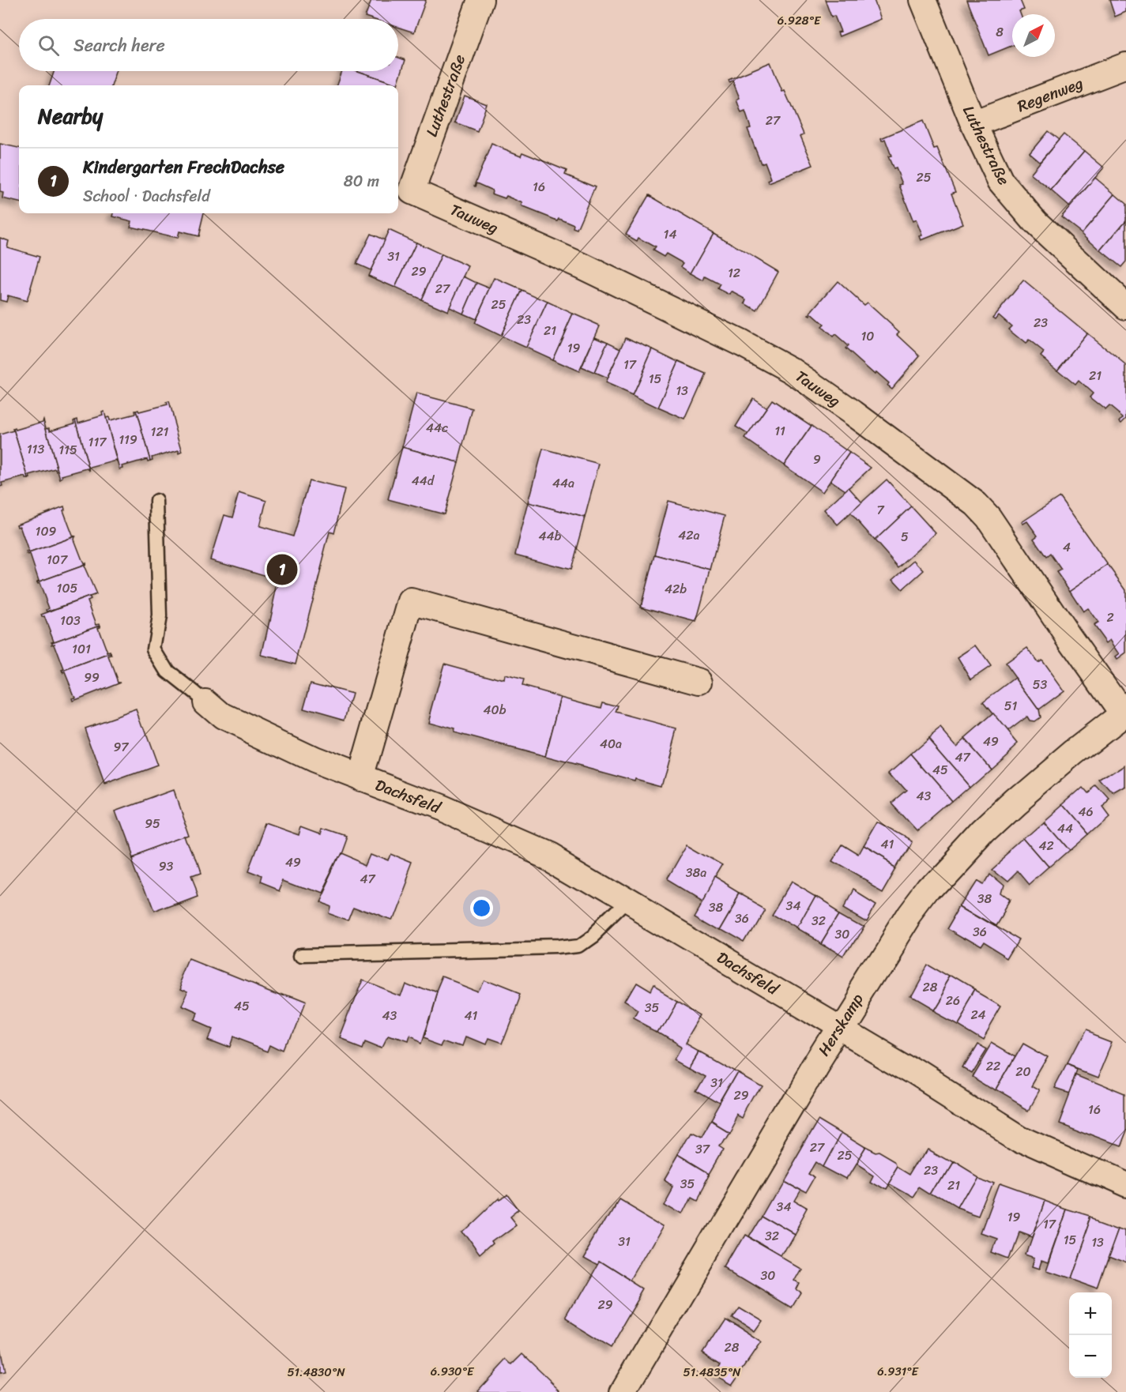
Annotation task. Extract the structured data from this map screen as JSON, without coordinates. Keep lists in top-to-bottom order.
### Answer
{
  "streets": {
    "street": [
      "Regenweg",
      "Luthestraße",
      "Tauweg",
      "Dachsfeld",
      "Herskamp"
    ]
  },
  "crossings": [
    ["Regenweg", "Luthestraße"],
    ["Luthestraße", "Tauweg"],
    ["Tauweg", "Herskamp"],
    ["Dachsfeld", "Herskamp"]
  ],
  "house_numbers": [
    "8",
    "27",
    "25",
    "16",
    "14",
    "31",
    "29",
    "12",
    "27",
    "25",
    "23",
    "23",
    "21",
    "10",
    "19",
    "17",
    "21",
    "15",
    "13",
    "44c",
    "11",
    "121",
    "119",
    "117",
    "113",
    "115",
    "9",
    "44d",
    "44a",
    "7",
    "109",
    "42a",
    "44b",
    "5",
    "4",
    "107",
    "105",
    "42b",
    "2",
    "103",
    "101",
    "99",
    "53",
    "51",
    "40b",
    "49",
    "40a",
    "97",
    "47",
    "45",
    "43",
    "46",
    "95",
    "44",
    "41",
    "42",
    "49",
    "93",
    "38a",
    "47",
    "38",
    "34",
    "38",
    "36",
    "32",
    "36",
    "30",
    "28",
    "26",
    "45",
    "35",
    "24",
    "43",
    "41",
    "22",
    "20",
    "31",
    "29",
    "16",
    "27",
    "37",
    "25",
    "23",
    "35",
    "21",
    "34",
    "19",
    "17",
    "32",
    "15",
    "31",
    "13",
    "30",
    "29",
    "28"
  ],
  "north": "top right",
  "page": {
    "search": "Search here",
    "heading": "Nearby",
    "list": [
      {
        "mark": "1",
        "name": "Kindergarten FrechDachse",
        "note": "School · Dachsfeld",
        "value": "80 m"
      }
    ],
    "pins": "1",
    "map_buttons": ["+", "−"]
  },
  "coordinates": [
    "6.928°E",
    "6.930°E",
    "6.931°E",
    "51.4830°N",
    "51.4835°N"
  ]
}
